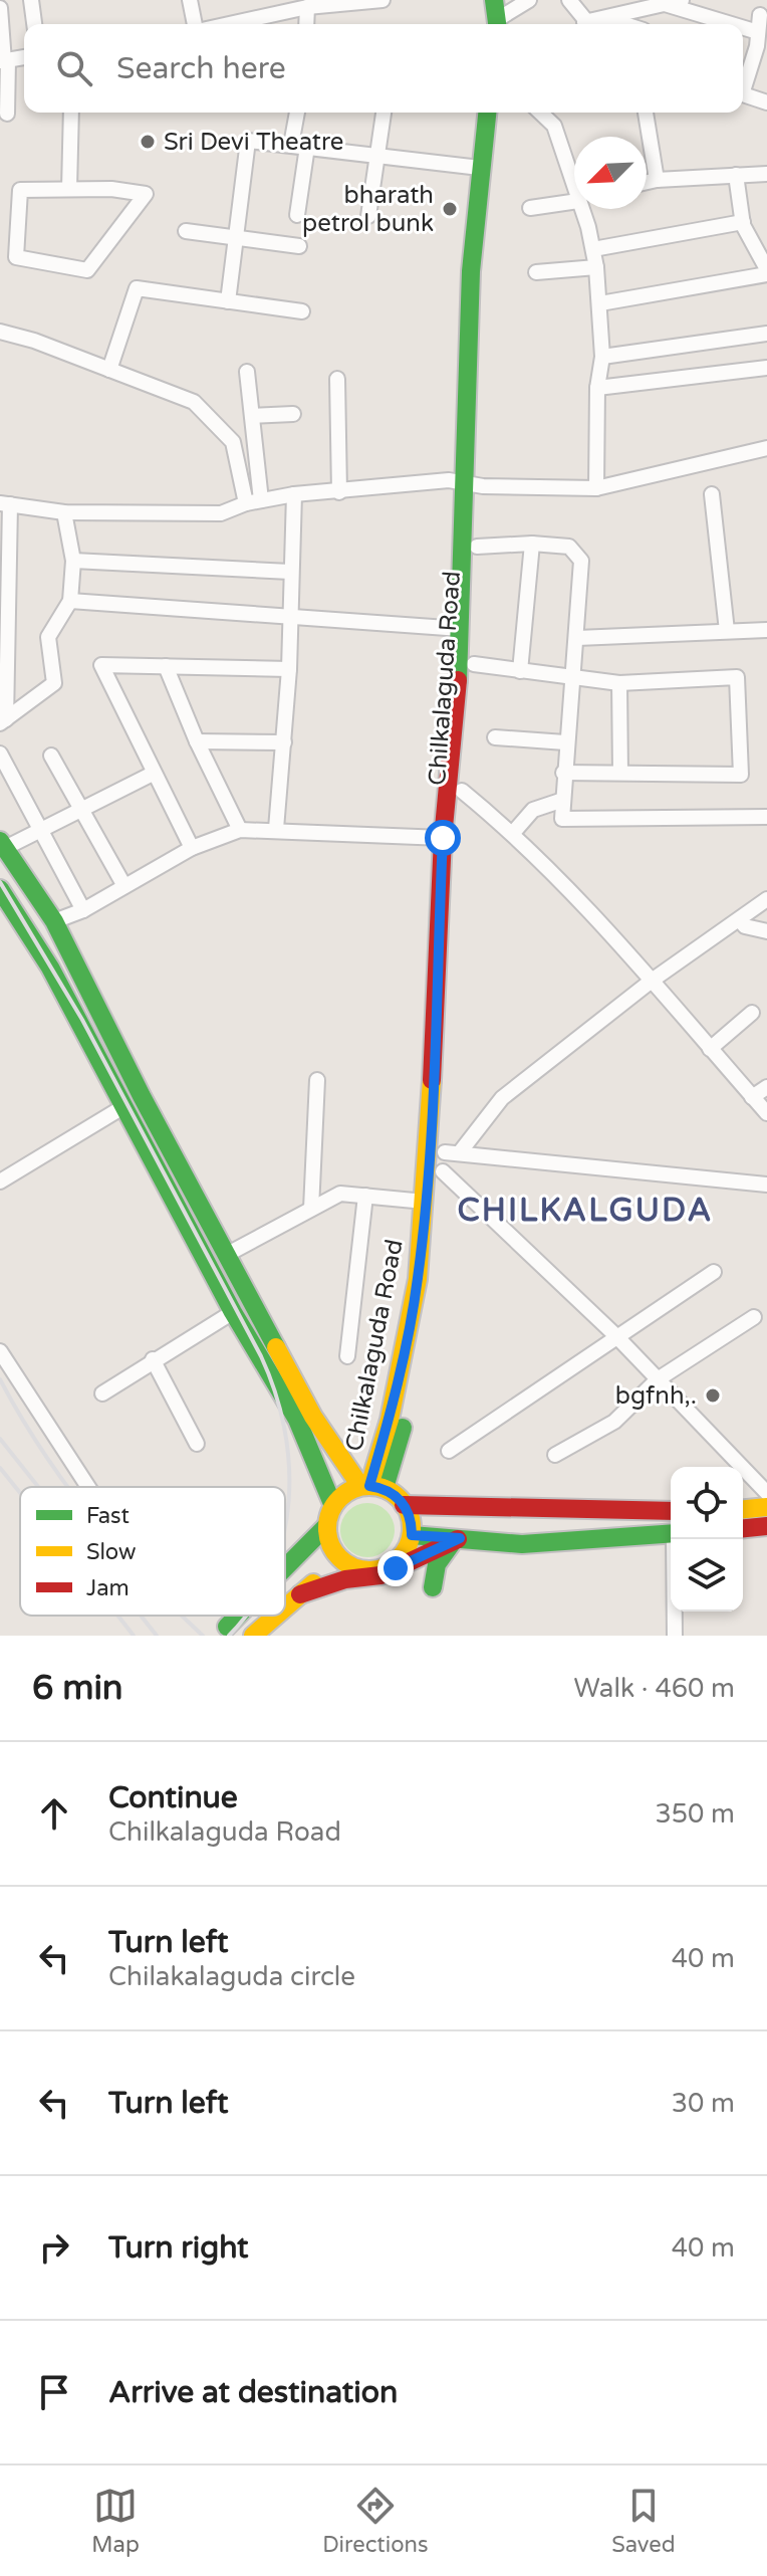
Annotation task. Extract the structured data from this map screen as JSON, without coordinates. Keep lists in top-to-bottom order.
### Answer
{
  "streets": {
    "main road": ["Chilkalaguda Road"]
  },
  "districts": ["CHILKALGUDA"],
  "places": ["Sri Devi Theatre", "bharath petrol bunk", "bgfnh,."],
  "legend": ["Fast", "Slow", "Jam"],
  "north": "bottom left",
  "page": {
    "search": "Search here",
    "heading": ["6 min", "Walk · 460 m"],
    "list": [
      ["Continue", "Chilkalaguda Road", "350 m"],
      ["Turn left", "Chilakalaguda circle", "40 m"],
      ["Turn left", "30 m"],
      ["Turn right", "40 m"],
      "Arrive at destination"
    ],
    "nav": ["Map", "Directions", "Saved"]
  }
}
